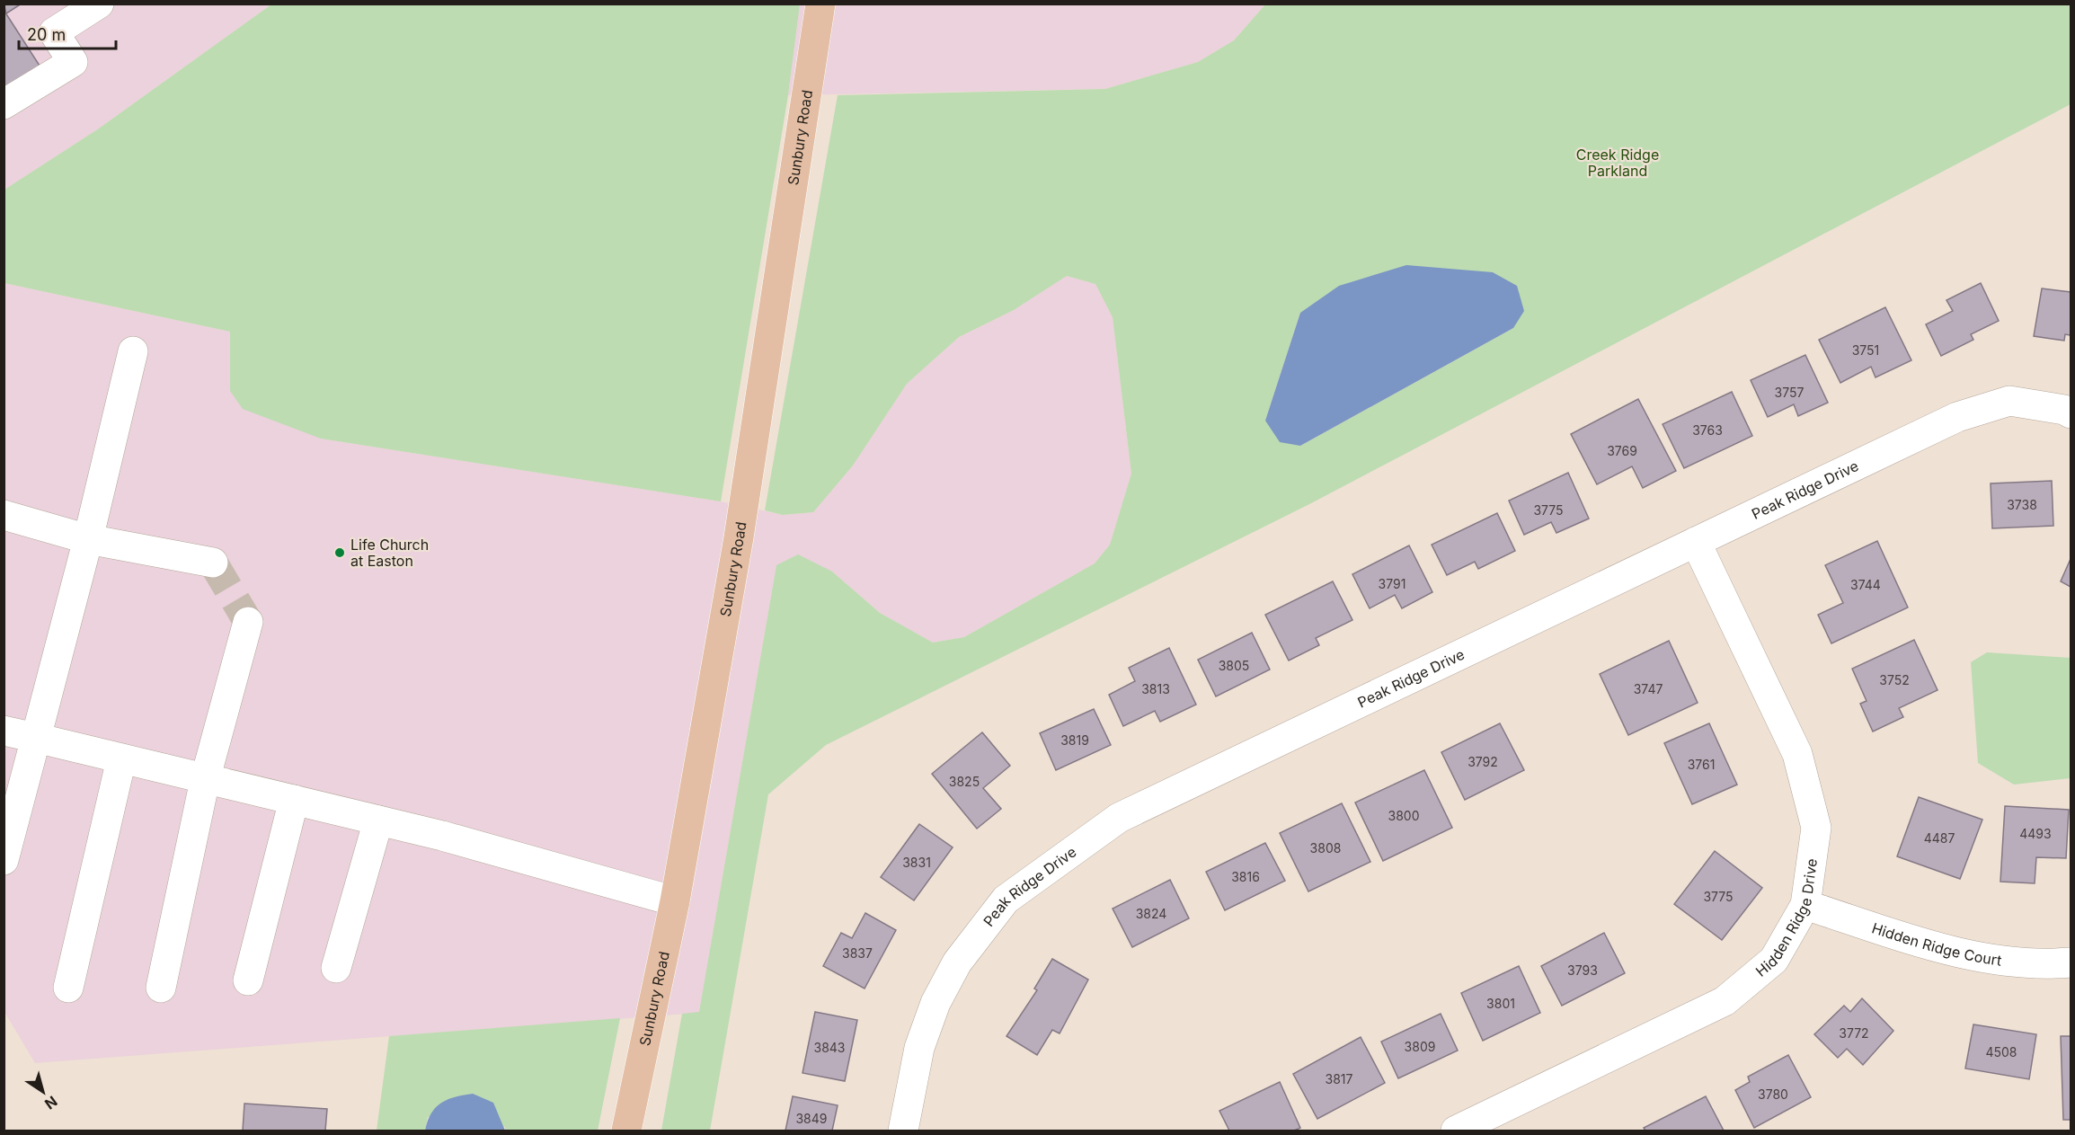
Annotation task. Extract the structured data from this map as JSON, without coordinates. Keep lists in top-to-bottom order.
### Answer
{
  "streets": {
    "main road": ["Sunbury Road"],
    "street": ["Peak Ridge Drive", "Hidden Ridge Drive", "Hidden Ridge Court"]
  },
  "crossings": [
    ["Peak Ridge Drive", "Hidden Ridge Drive"],
    ["Hidden Ridge Drive", "Hidden Ridge Court"]
  ],
  "parks": ["Creek Ridge Parkland"],
  "places": ["Life Church at Easton"],
  "house_numbers": [
    "3751",
    "3757",
    "3763",
    "3769",
    "3738",
    "3775",
    "3791",
    "3744",
    "3805",
    "3752",
    "3813",
    "3747",
    "3819",
    "3792",
    "3761",
    "3825",
    "3800",
    "4493",
    "4487",
    "3808",
    "3831",
    "3816",
    "3775",
    "3824",
    "3837",
    "3793",
    "3801",
    "3772",
    "3809",
    "3843",
    "4508",
    "3817",
    "3780",
    "3849"
  ],
  "scale_bar": "20 m",
  "north": "bottom right"
}
